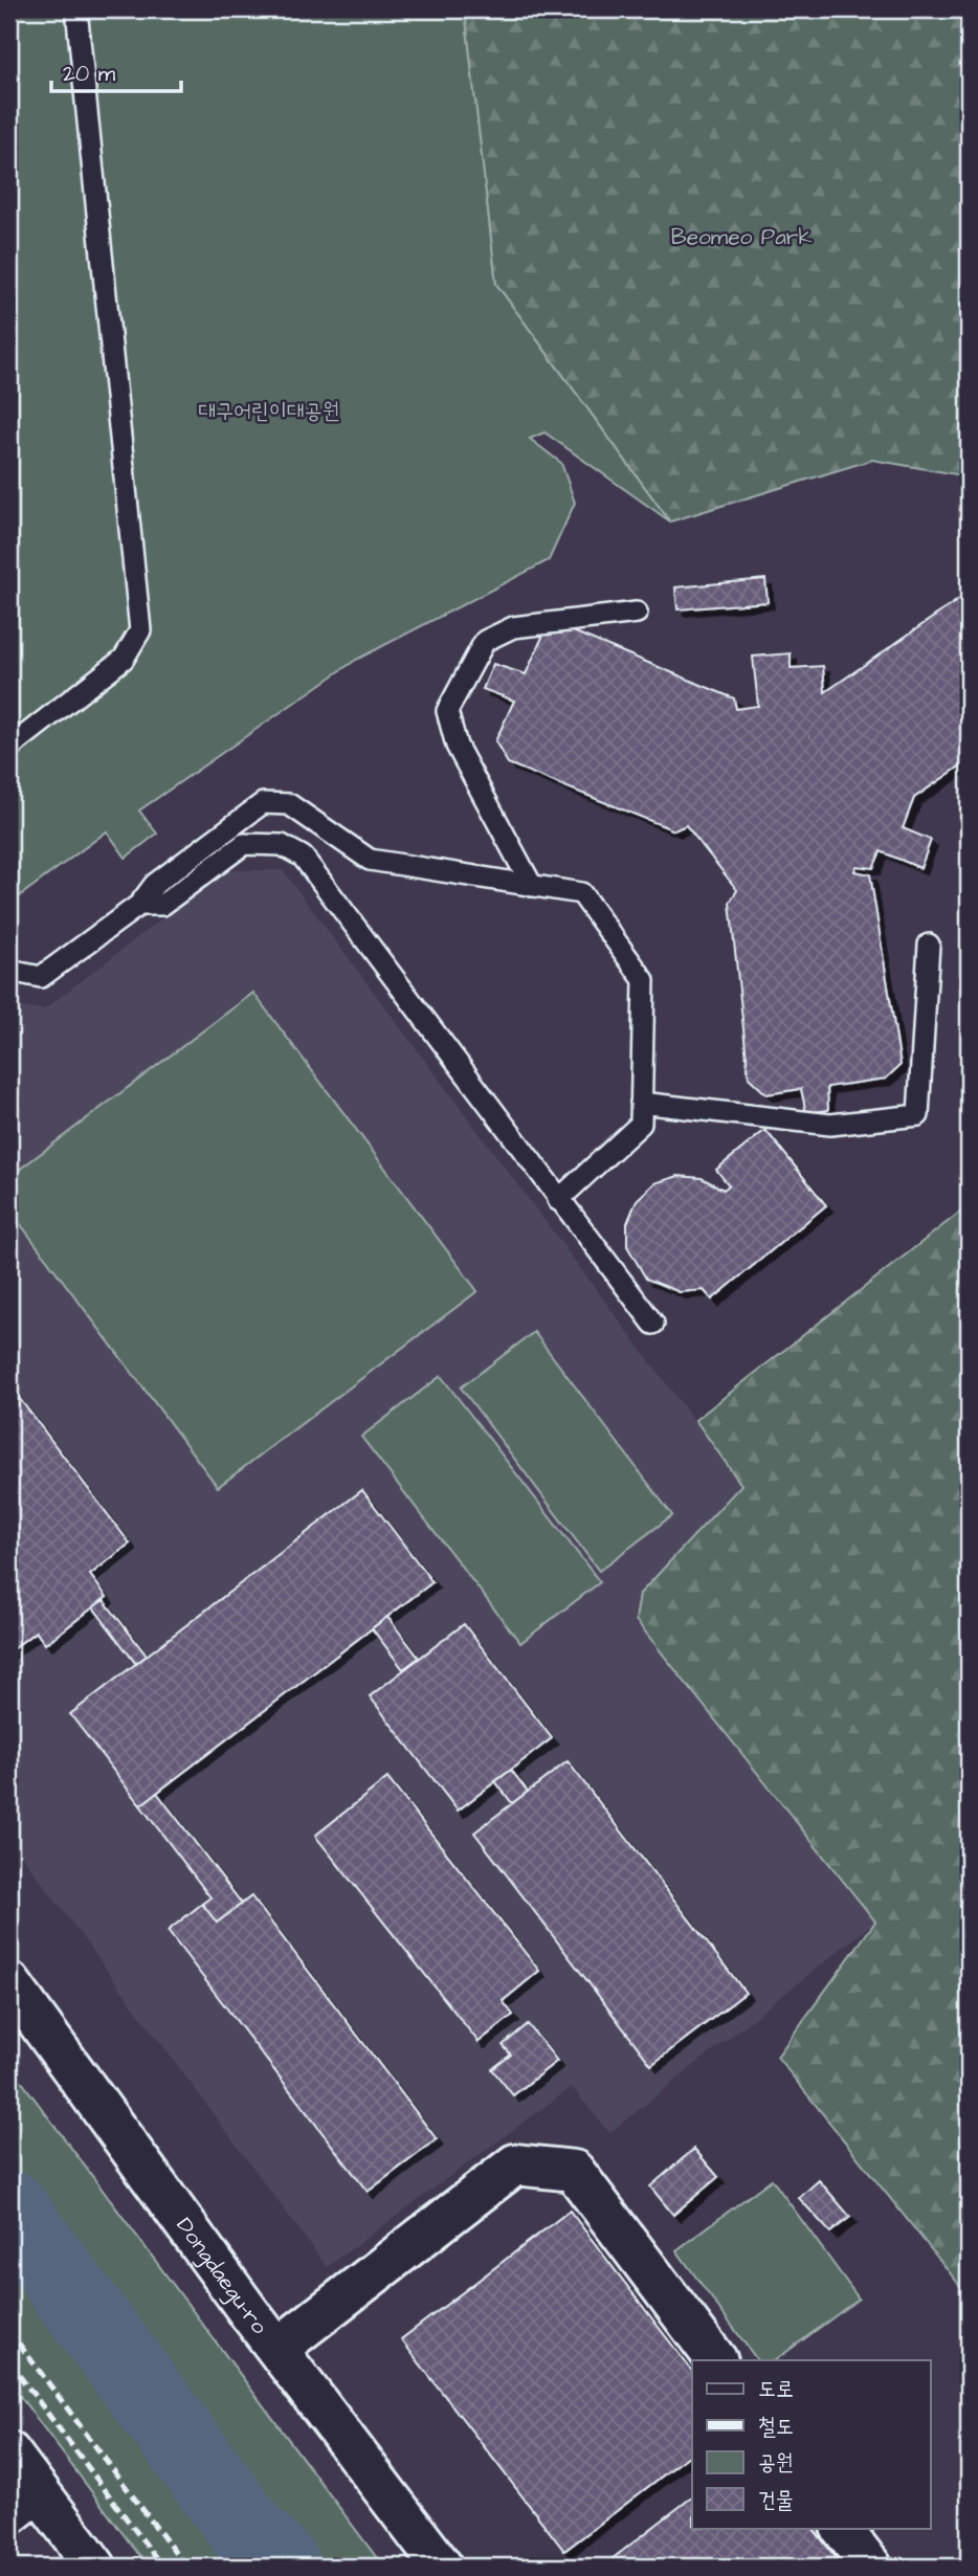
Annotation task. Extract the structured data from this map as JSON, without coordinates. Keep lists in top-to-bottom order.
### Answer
{
  "streets": {
    "main road": ["Dongdaegu-ro"]
  },
  "parks": ["Beomeo Park", "대구어린이대공원"],
  "legend": [
    "도로",
    "철도",
    "공원",
    "건물"
  ],
  "scale_bar": "20 m"
}
